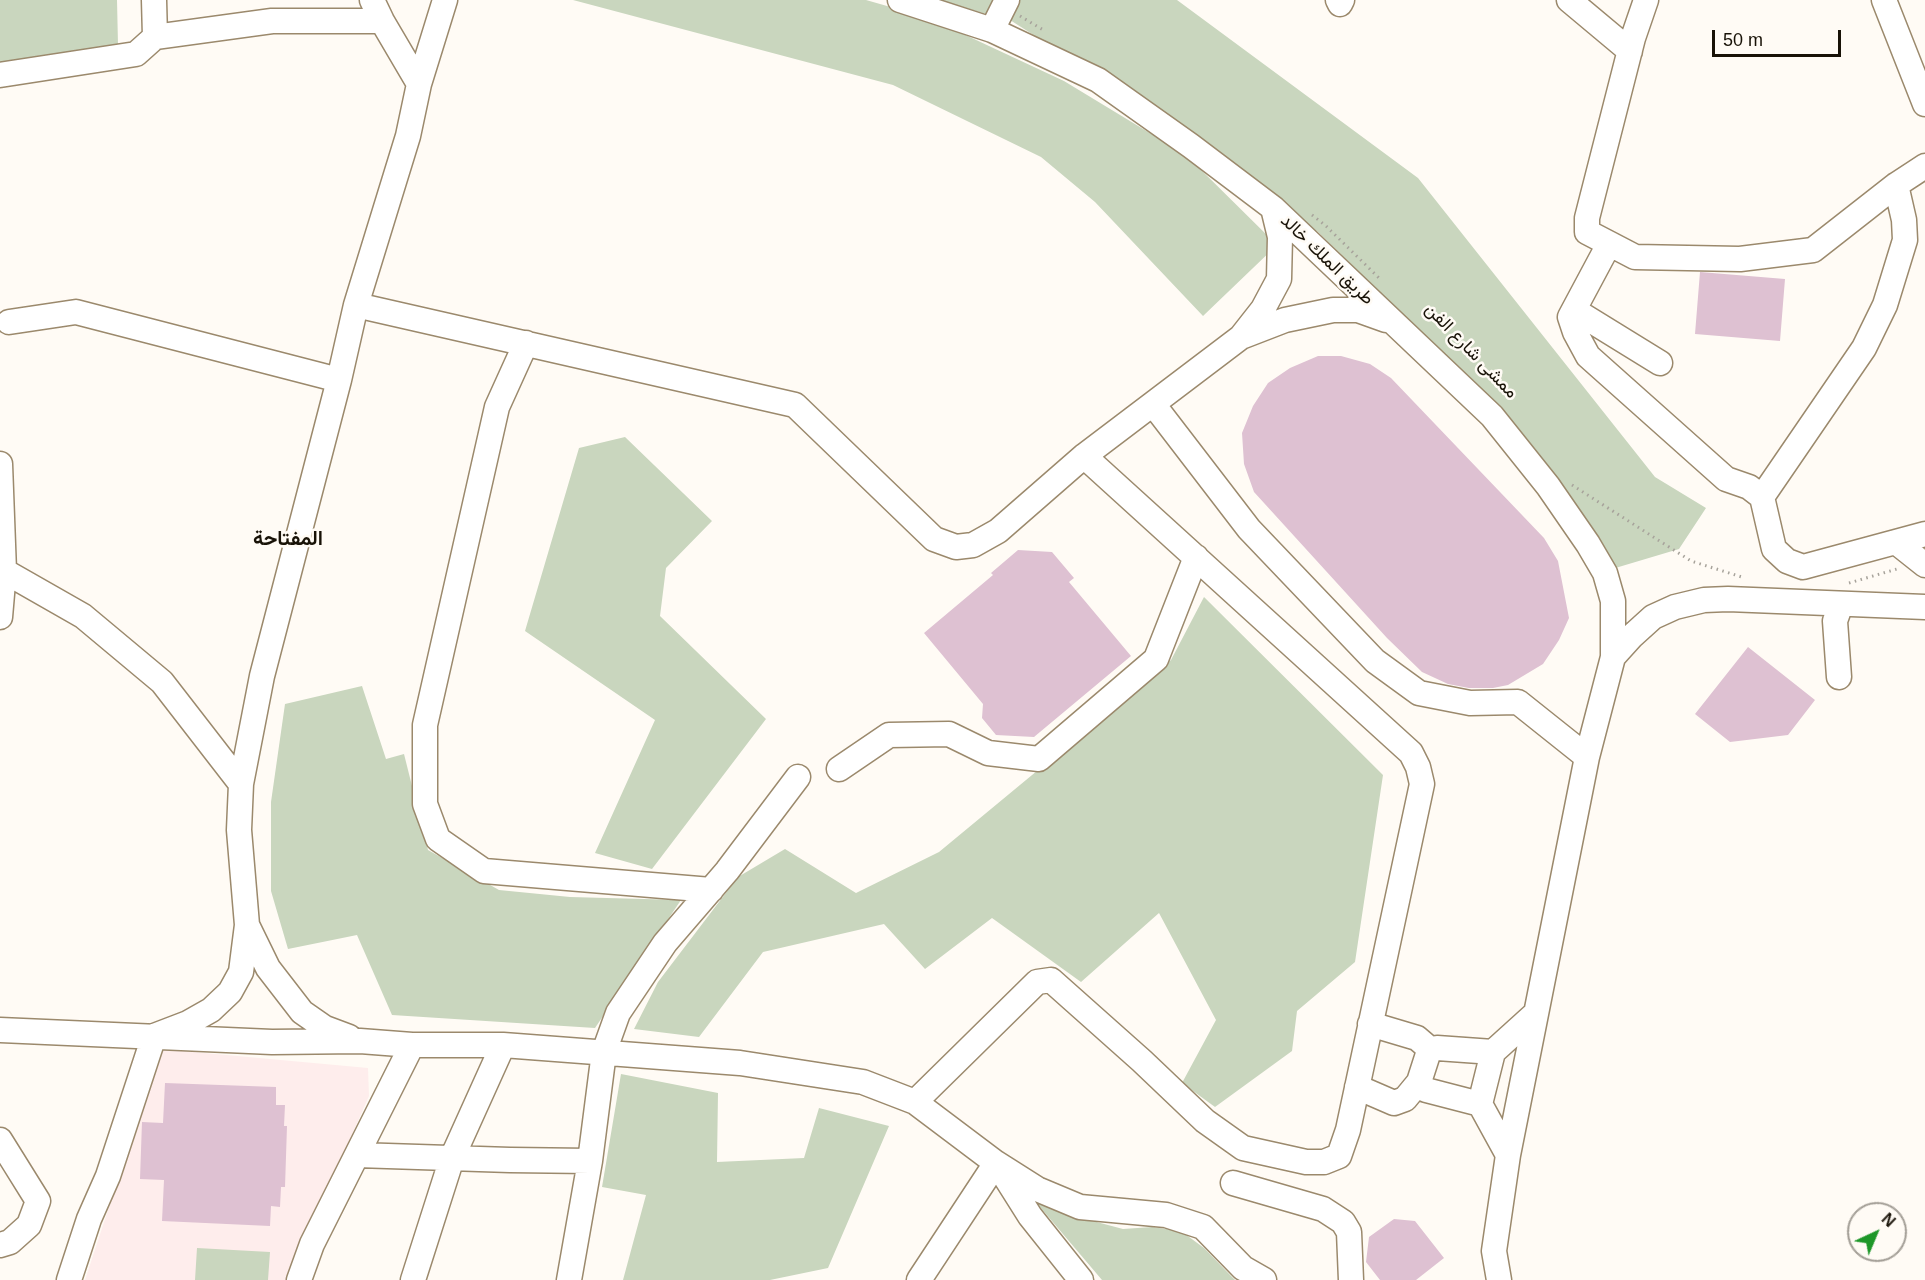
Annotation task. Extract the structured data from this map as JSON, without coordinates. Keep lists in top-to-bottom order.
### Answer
{
  "streets": {
    "street": ["طريق الملك خالد"]
  },
  "districts": ["المفتاحة"],
  "scale_bar": "50 m",
  "north": "top right"
}
